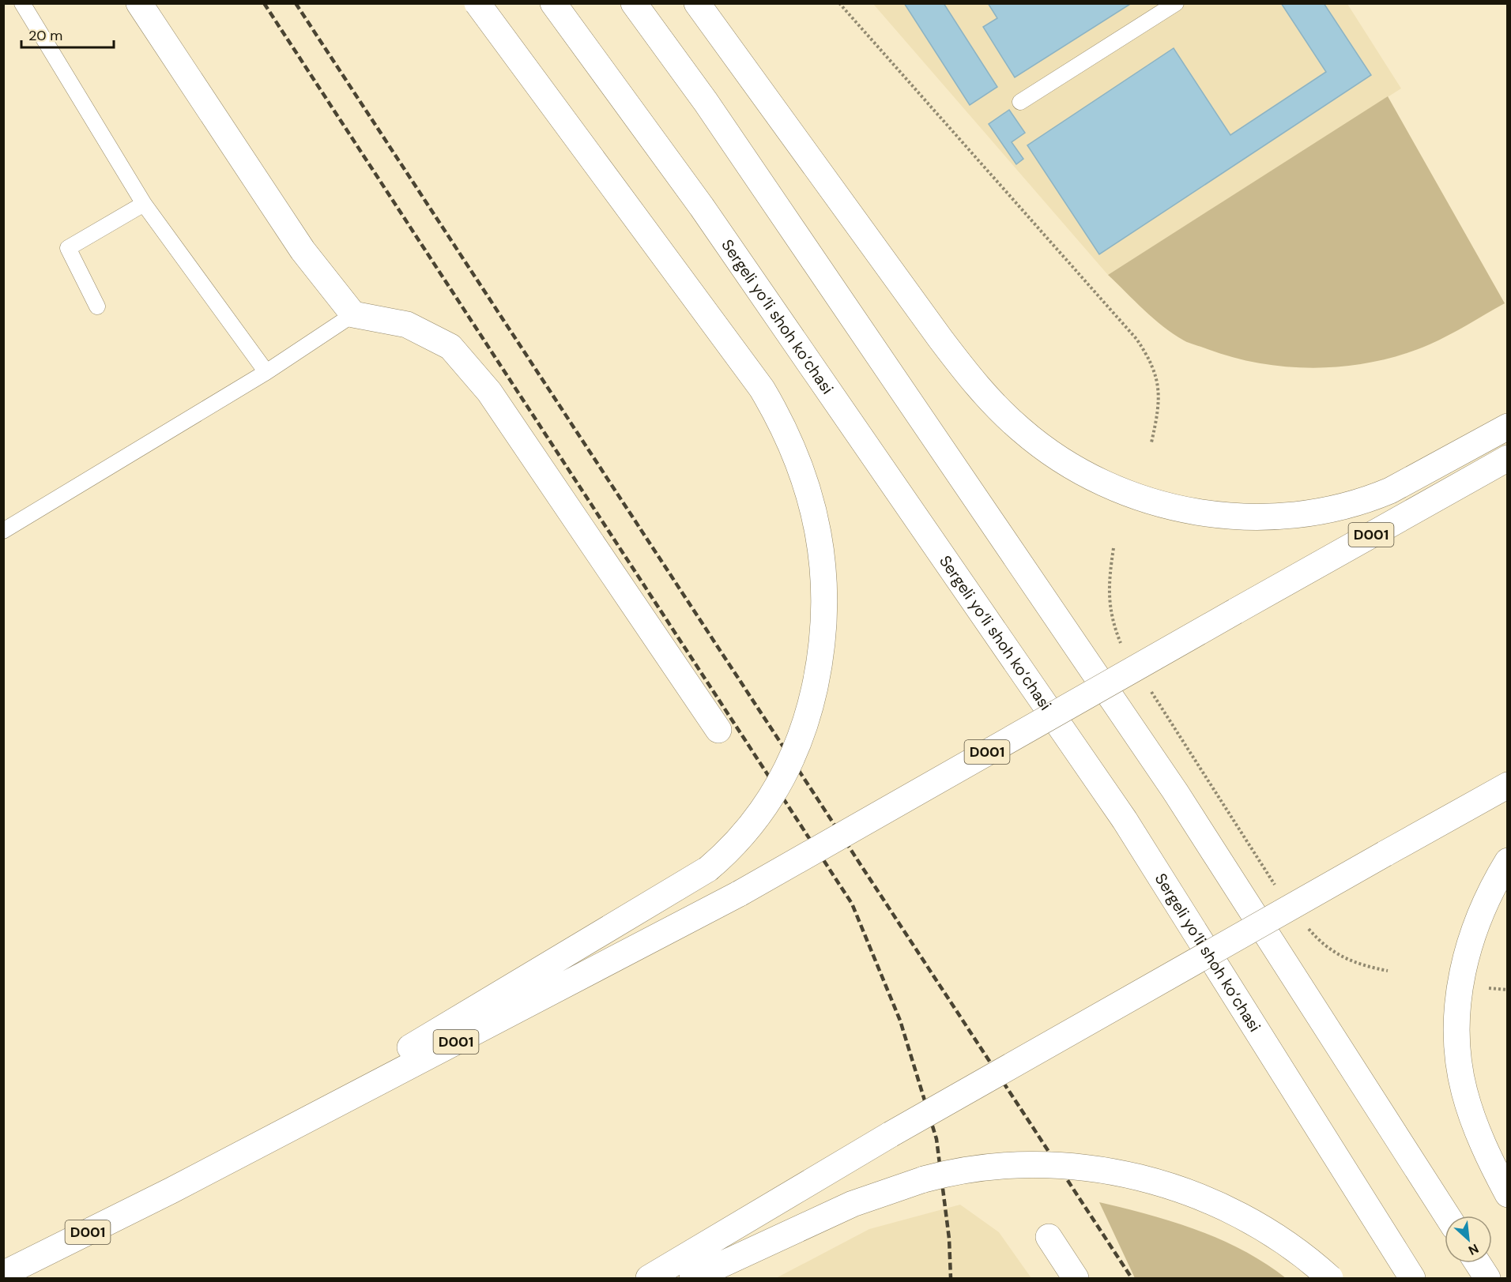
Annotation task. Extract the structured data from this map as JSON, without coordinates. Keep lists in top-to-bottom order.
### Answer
{
  "streets": {
    "main road": ["Sergeli yo‘li shoh ko‘chasi", "D001"]
  },
  "scale_bar": "20 m",
  "north": "bottom right"
}
